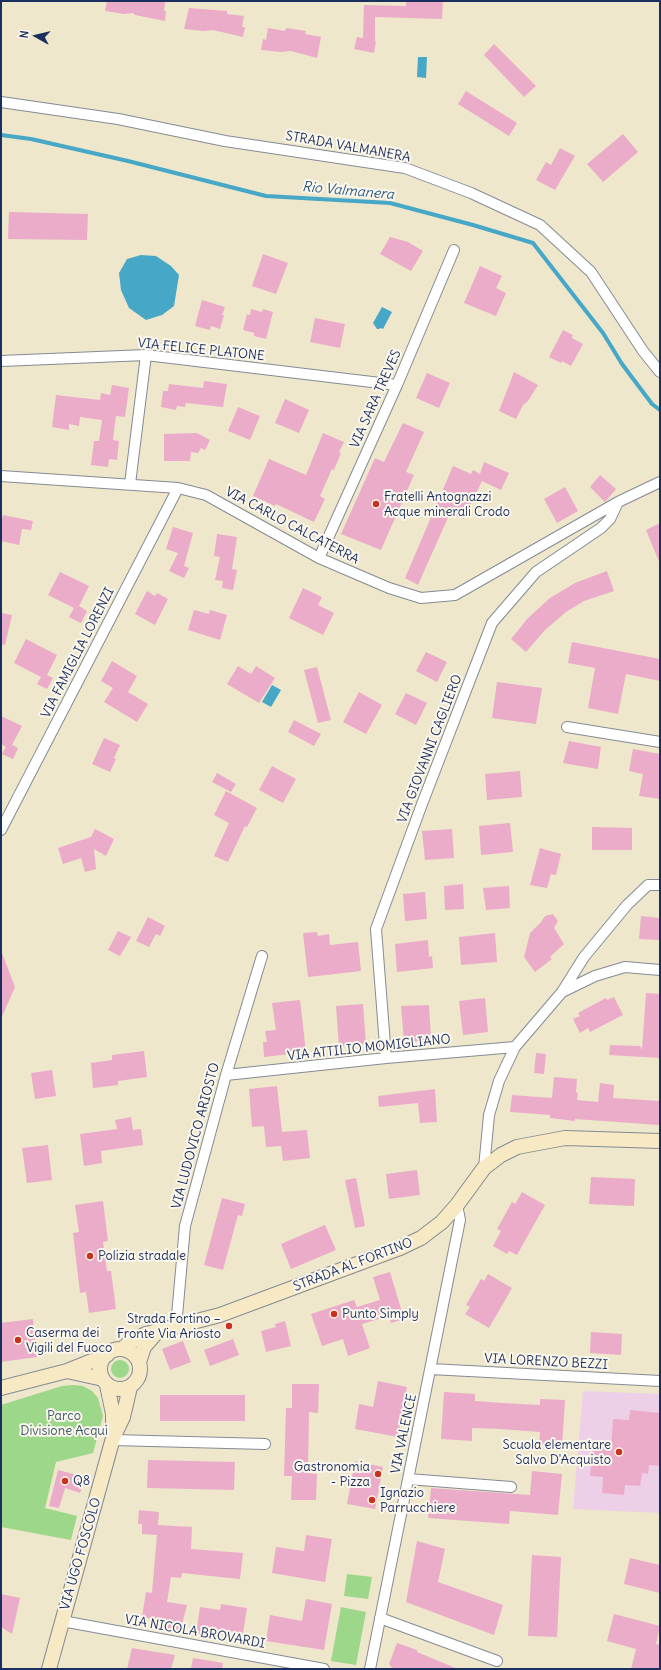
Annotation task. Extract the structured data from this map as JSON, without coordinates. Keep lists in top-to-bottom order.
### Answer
{
  "streets": {
    "street": [
      "STRADA VALMANERA",
      "VIA FELICE PLATONE",
      "VIA SARA TREVES",
      "VIA CARLO CALCATERRA",
      "VIA FAMIGLIA LORENZI",
      "VIA GIOVANNI CAGLIERO",
      "VIA ATTILIO MOMIGLIANO",
      "VIA LUDOVICO ARIOSTO",
      "STRADA AL FORTINO",
      "VIA LORENZO BEZZI",
      "VIA VALENCE",
      "VIA UGO FOSCOLO",
      "VIA NICOLA BROVARDI"
    ]
  },
  "crossings": [
    ["VIA FELICE PLATONE", "VIA SARA TREVES"],
    ["VIA SARA TREVES", "VIA CARLO CALCATERRA"],
    ["VIA CARLO CALCATERRA", "VIA FAMIGLIA LORENZI"],
    ["VIA CARLO CALCATERRA", "VIA GIOVANNI CAGLIERO"],
    ["VIA GIOVANNI CAGLIERO", "VIA ATTILIO MOMIGLIANO"],
    ["VIA ATTILIO MOMIGLIANO", "VIA LUDOVICO ARIOSTO"],
    ["VIA LUDOVICO ARIOSTO", "STRADA AL FORTINO"],
    ["STRADA AL FORTINO", "VIA VALENCE"],
    ["STRADA AL FORTINO", "VIA UGO FOSCOLO"],
    ["VIA LORENZO BEZZI", "VIA VALENCE"],
    ["VIA UGO FOSCOLO", "VIA NICOLA BROVARDI"]
  ],
  "water": ["Rio Valmanera"],
  "parks": ["Parco Divisione Acqui"],
  "places": [
    "Fratelli Antognazzi Acque minerali Crodo",
    "Polizia stradale",
    "Punto Simply",
    "Strada Fortino – Fronte Via Ariosto",
    "Caserma dei Vigili del Fuoco",
    "Scuola elementare Salvo D'Acquisto",
    "Gastronomia - Pizza",
    "Q8",
    "Ignazio Parrucchiere"
  ],
  "north": "left"
}
